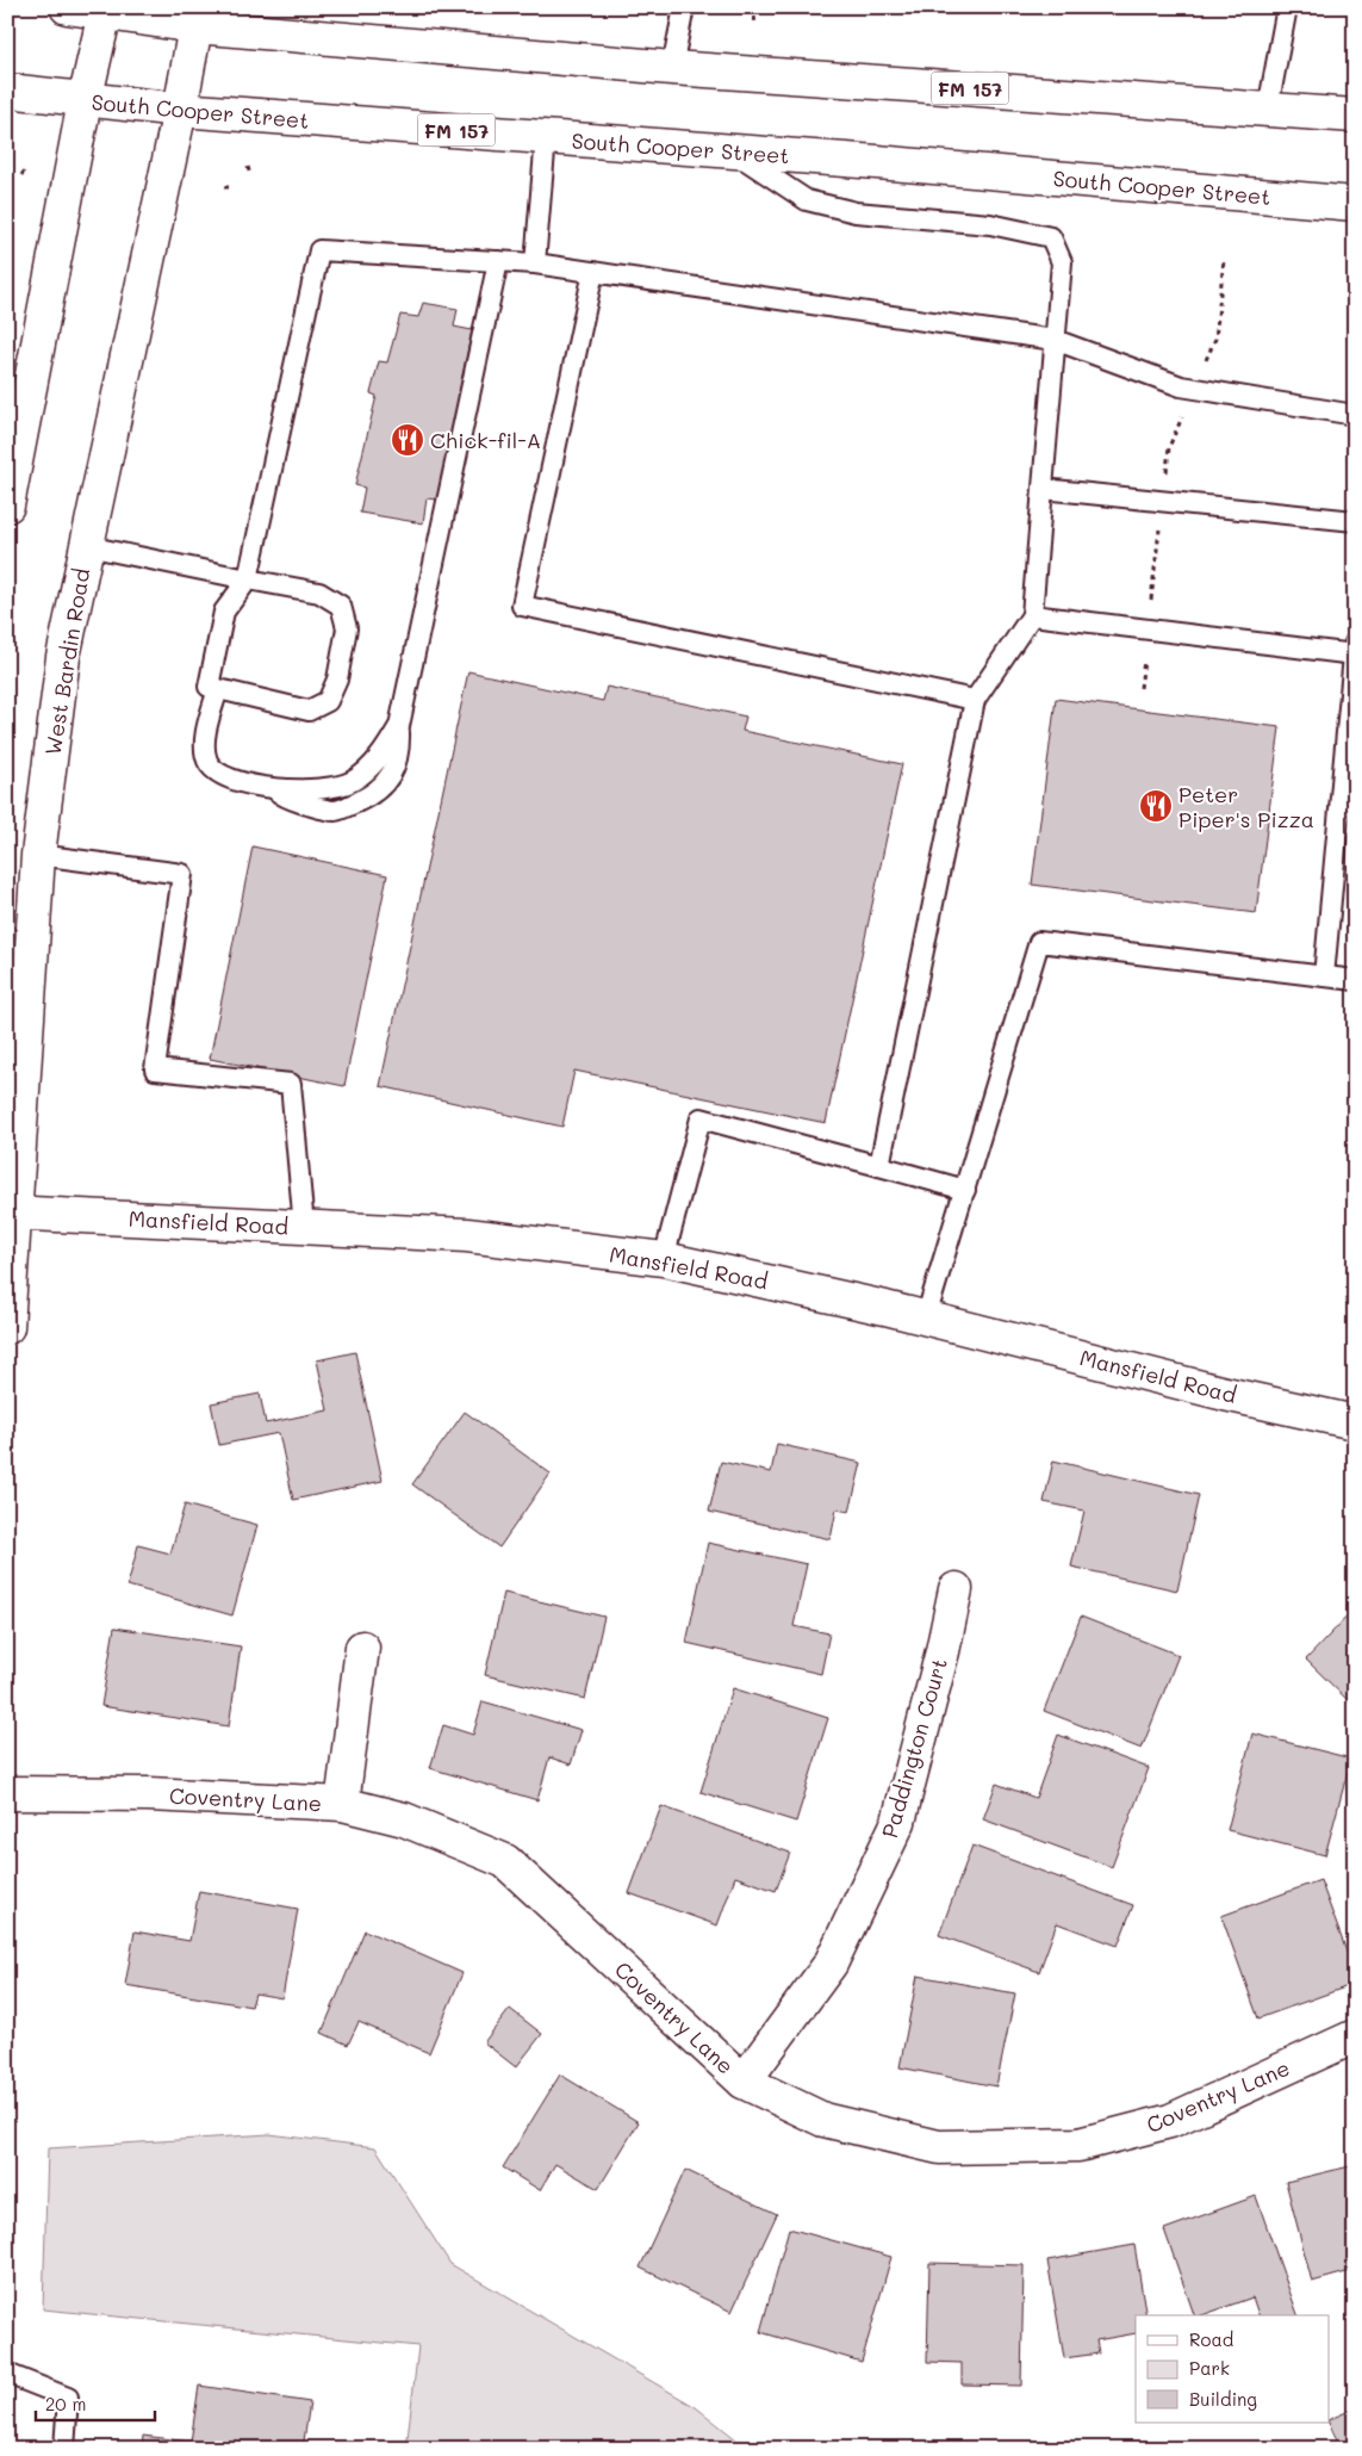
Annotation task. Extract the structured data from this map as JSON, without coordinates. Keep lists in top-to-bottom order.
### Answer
{
  "streets": {
    "main road": [
      "FM 157",
      "South Cooper Street",
      "West Bardin Road",
      "Mansfield Road",
      "Paddington Court",
      "Coventry Lane"
    ]
  },
  "crossings": [
    ["FM 157", "West Bardin Road"],
    ["South Cooper Street", "West Bardin Road"],
    ["West Bardin Road", "Mansfield Road"],
    ["Paddington Court", "Coventry Lane"]
  ],
  "places": {
    "restaurant": ["Chick-fil-A", "Peter Piper's Pizza"]
  },
  "legend": ["Road", "Park", "Building"],
  "scale_bar": "20 m"
}
